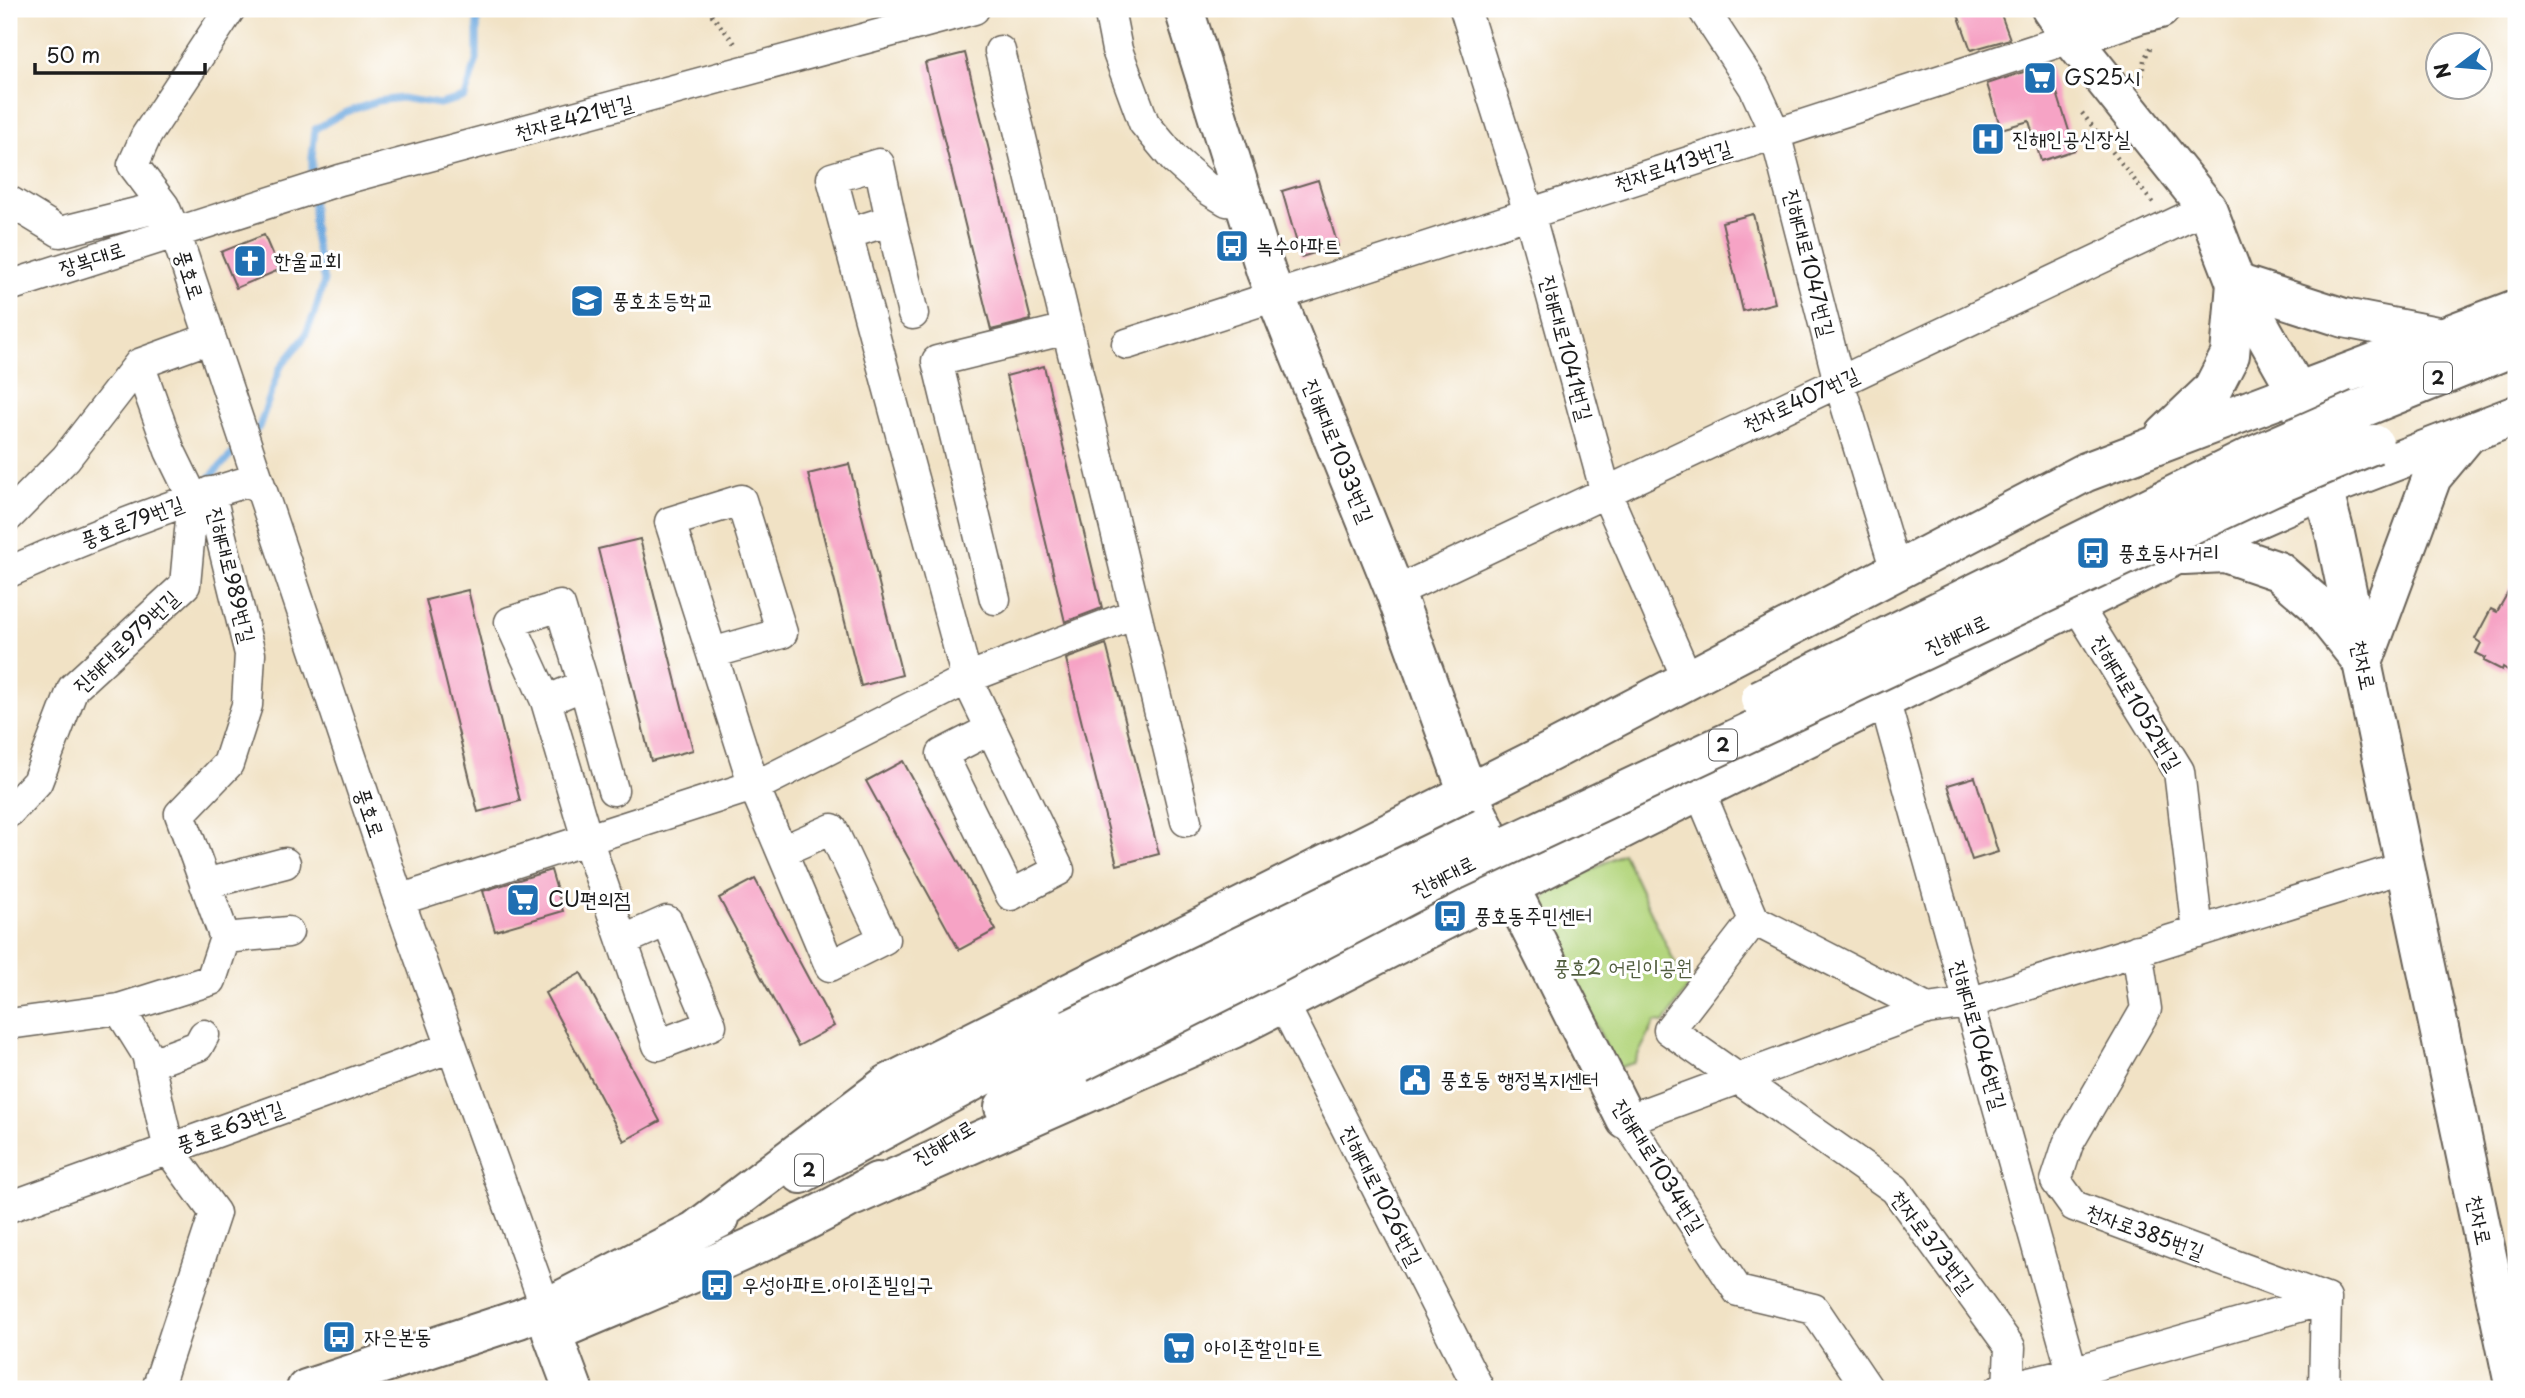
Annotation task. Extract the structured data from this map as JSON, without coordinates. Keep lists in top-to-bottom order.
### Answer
{
  "streets": {
    "main road": [
      "풍호로",
      "2",
      "진해대로1033번길",
      "진해대로",
      "천자로",
      "진해대로1034번길"
    ],
    "street": [
      "천자로421번길",
      "천자로413번길",
      "장복대로",
      "진해대로1047번길",
      "진해대로1041번길",
      "천자로407번길",
      "풍호로79번길",
      "진해대로989번길",
      "진해대로979번길",
      "진해대로1052번길",
      "진해대로1046번길",
      "풍호로63번길",
      "진해대로1026번길",
      "천자로385번길",
      "천자로373번길"
    ]
  },
  "crossings": [
    ["천자로421번길", "장복대로"],
    ["천자로421번길", "풍호로"],
    ["천자로413번길", "진해대로1047번길"],
    ["천자로413번길", "진해대로1041번길"],
    ["천자로413번길", "진해대로1033번길"],
    ["천자로413번길", "천자로"],
    ["장복대로", "풍호로"],
    ["진해대로1047번길", "천자로407번길"],
    ["풍호로", "풍호로79번길"],
    ["풍호로", "진해대로"],
    ["풍호로", "풍호로63번길"],
    ["진해대로1041번길", "천자로407번길"],
    ["천자로407번길", "진해대로1033번길"],
    ["천자로407번길", "천자로"],
    ["진해대로1033번길", "진해대로1034번길"],
    ["풍호로79번길", "진해대로989번길"],
    ["풍호로79번길", "진해대로979번길"],
    ["진해대로989번길", "진해대로979번길"],
    ["진해대로1046번길", "천자로373번길"],
    ["천자로385번길", "천자로373번길"]
  ],
  "parks": ["풍호2 어린이공원"],
  "places": {
    "supermarket": ["GS25시", "CU편의점", "아이존할인마트"],
    "hospital": ["진해인공신장실"],
    "bus stop": [
      "녹수아파트",
      "풍호동사거리",
      "풍호동주민센터",
      "우성아파트.아이존빌입구",
      "자은본동"
    ],
    "church": ["한울교회"],
    "school or university": ["풍호초등학교"],
    "public building": ["풍호동 행정복지센터"]
  },
  "scale_bar": "50 m",
  "north": "left"
}
